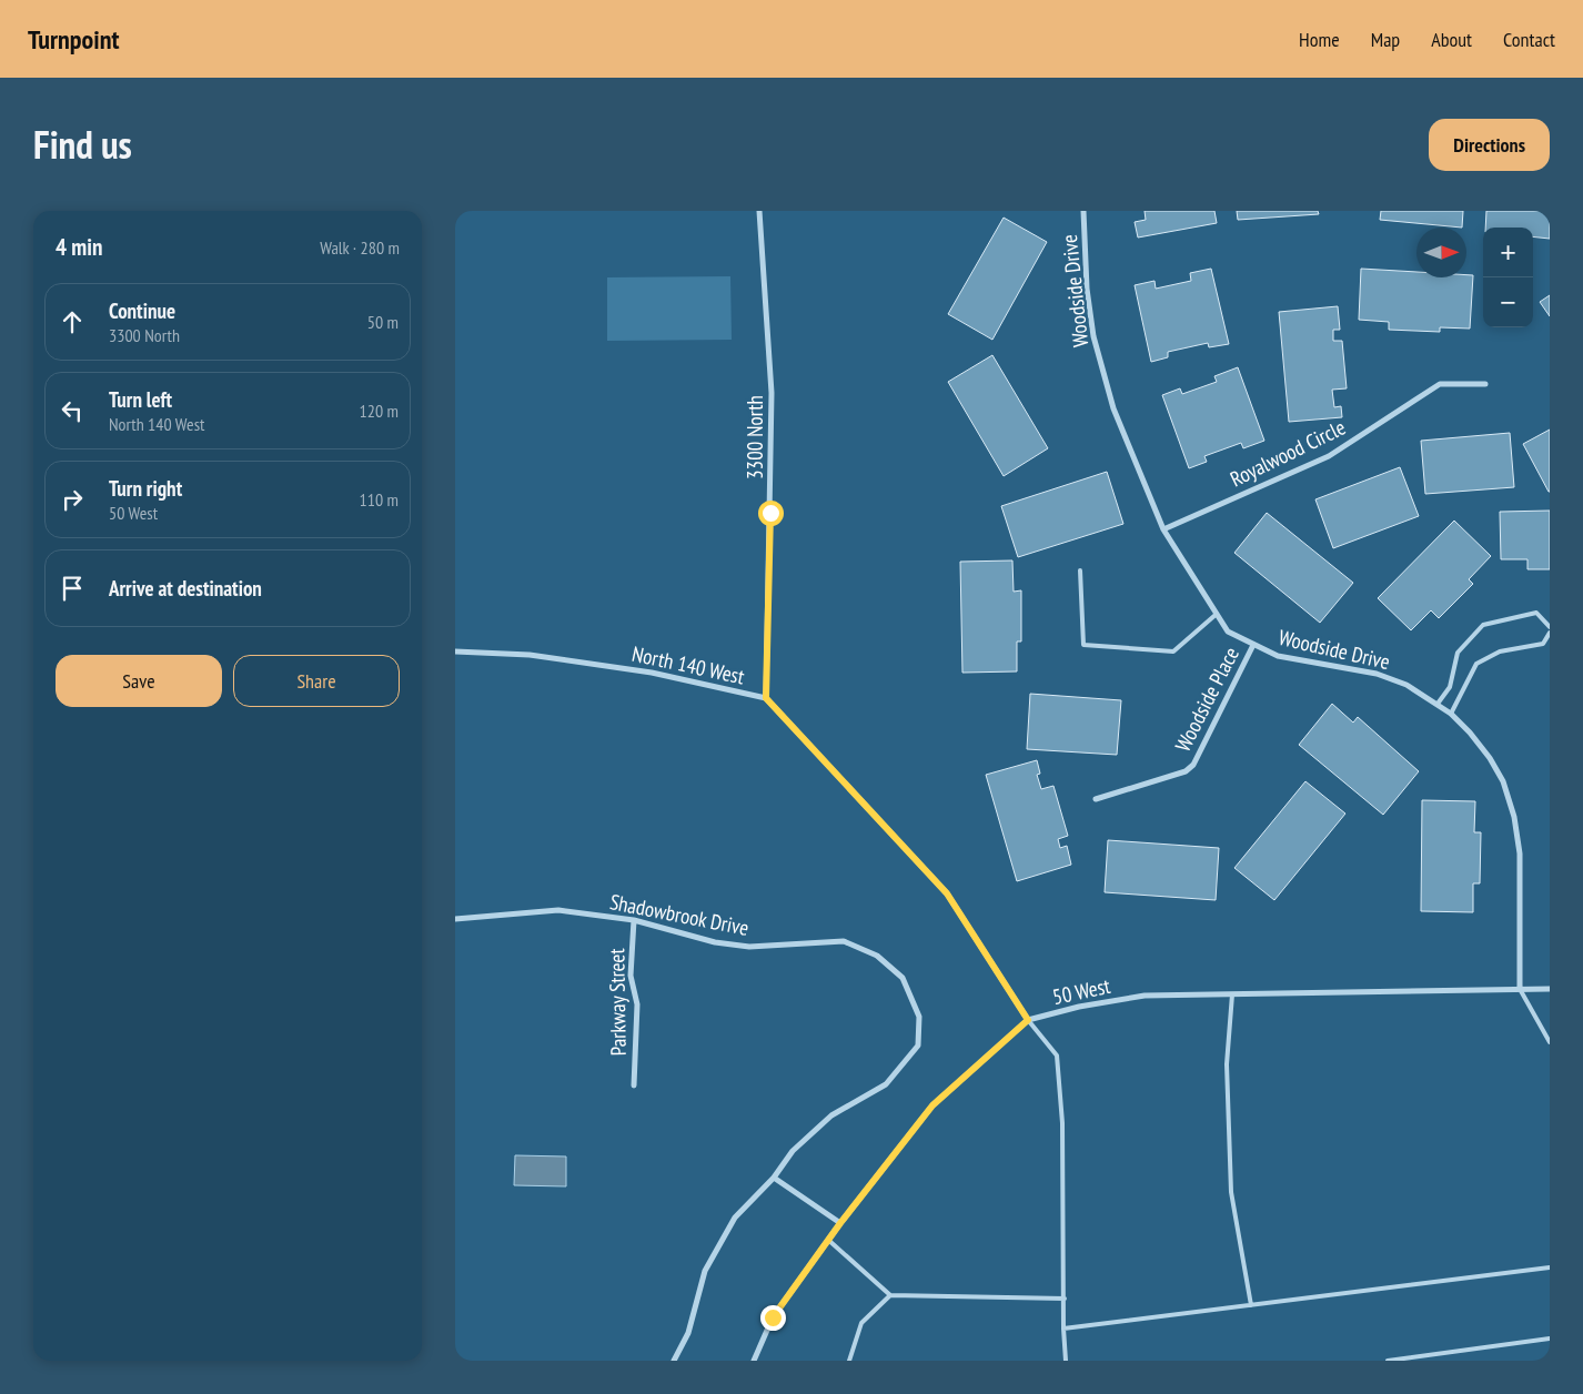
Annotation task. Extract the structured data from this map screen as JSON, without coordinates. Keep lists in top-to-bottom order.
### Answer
{
  "streets": {
    "street": [
      "Woodside Drive",
      "3300 North",
      "Royalwood Circle",
      "North 140 West",
      "Woodside Place",
      "Shadowbrook Drive",
      "50 West",
      "Parkway Street"
    ]
  },
  "crossings": [
    ["Woodside Drive", "Royalwood Circle"],
    ["Woodside Drive", "Woodside Place"],
    ["Woodside Drive", "50 West"],
    ["3300 North", "North 140 West"],
    ["North 140 West", "50 West"],
    ["Shadowbrook Drive", "Parkway Street"]
  ],
  "north": "right",
  "page": {
    "header": "Turnpoint",
    "nav": [
      "Home",
      "Map",
      "About",
      "Contact"
    ],
    "title": "Find us",
    "buttons": [
      "Directions",
      ["Save", "Share"]
    ],
    "heading": ["4 min", "Walk · 280 m"],
    "map_buttons": ["+", "−"],
    "list": [
      ["Continue", "3300 North", "50 m"],
      ["Turn left", "North 140 West", "120 m"],
      ["Turn right", "50 West", "110 m"],
      "Arrive at destination"
    ]
  }
}
